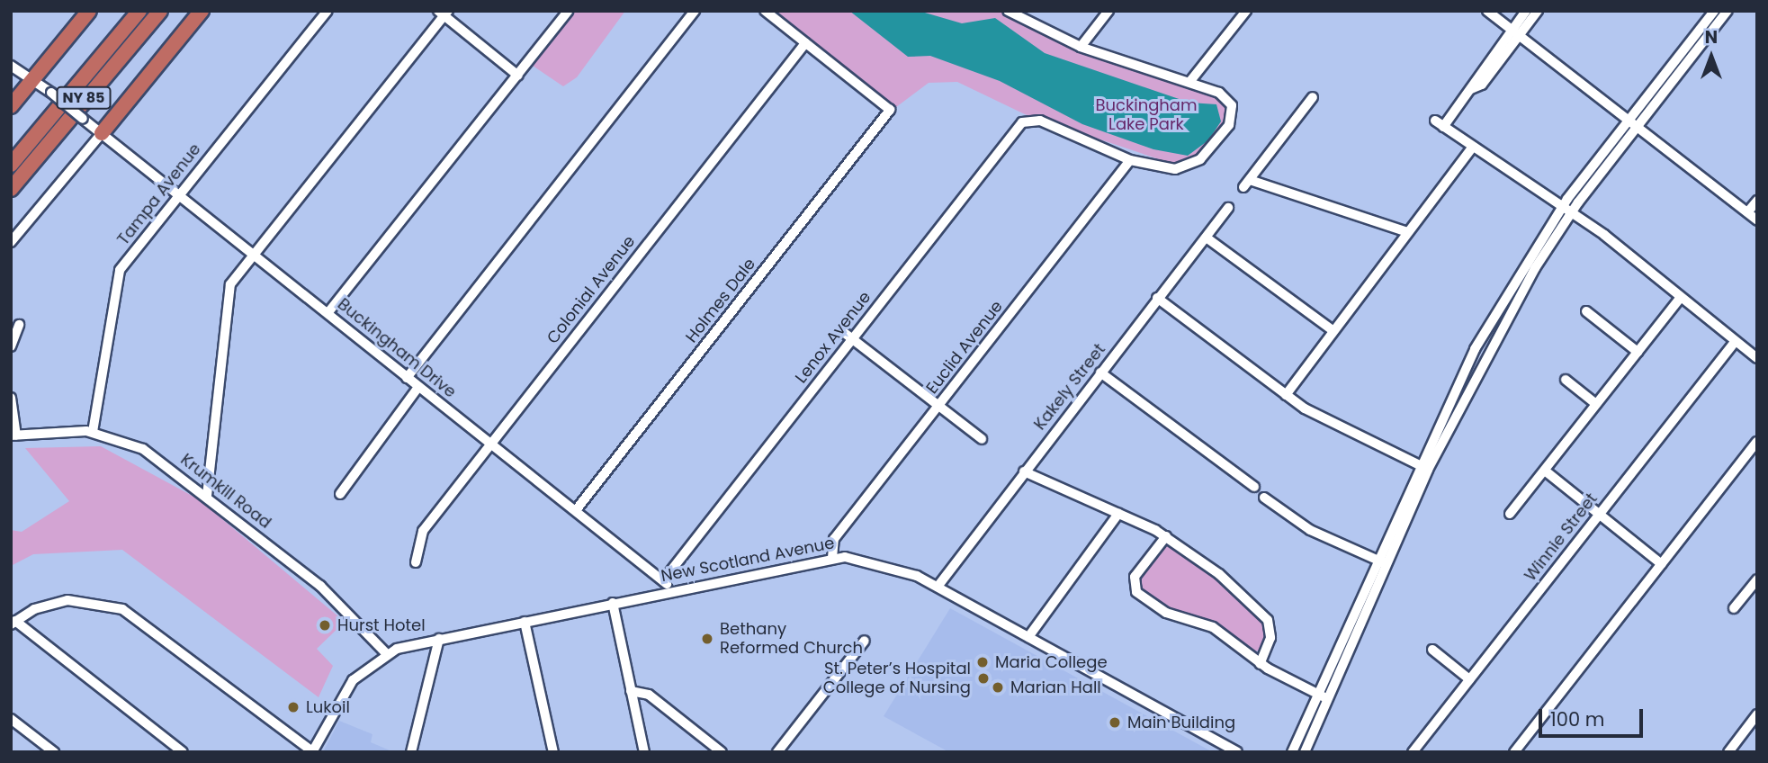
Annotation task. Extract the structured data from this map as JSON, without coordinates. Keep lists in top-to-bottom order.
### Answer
{
  "streets": {
    "highway": ["NY 85"],
    "street": [
      "Tampa Avenue",
      "Colonial Avenue",
      "Holmes Dale",
      "Lenox Avenue",
      "Euclid Avenue",
      "Buckingham Drive",
      "Kakely Street",
      "Krumkill Road",
      "Winnie Street",
      "New Scotland Avenue"
    ]
  },
  "crossings": [
    ["Tampa Avenue", "Buckingham Drive"],
    ["Tampa Avenue", "Krumkill Road"],
    ["Colonial Avenue", "Holmes Dale"],
    ["Colonial Avenue", "Buckingham Drive"],
    ["Holmes Dale", "Buckingham Drive"],
    ["Lenox Avenue", "Euclid Avenue"],
    ["Lenox Avenue", "Buckingham Drive"],
    ["Euclid Avenue", "New Scotland Avenue"],
    ["Kakely Street", "New Scotland Avenue"],
    ["Krumkill Road", "New Scotland Avenue"]
  ],
  "parks": ["Buckingham Lake Park"],
  "places": [
    "Hurst Hotel",
    "Bethany Reformed Church",
    "Maria College",
    "St. Peter’s Hospital College of Nursing",
    "Marian Hall",
    "Lukoil",
    "Main Building"
  ],
  "scale_bar": "100 m",
  "north": "top"
}
